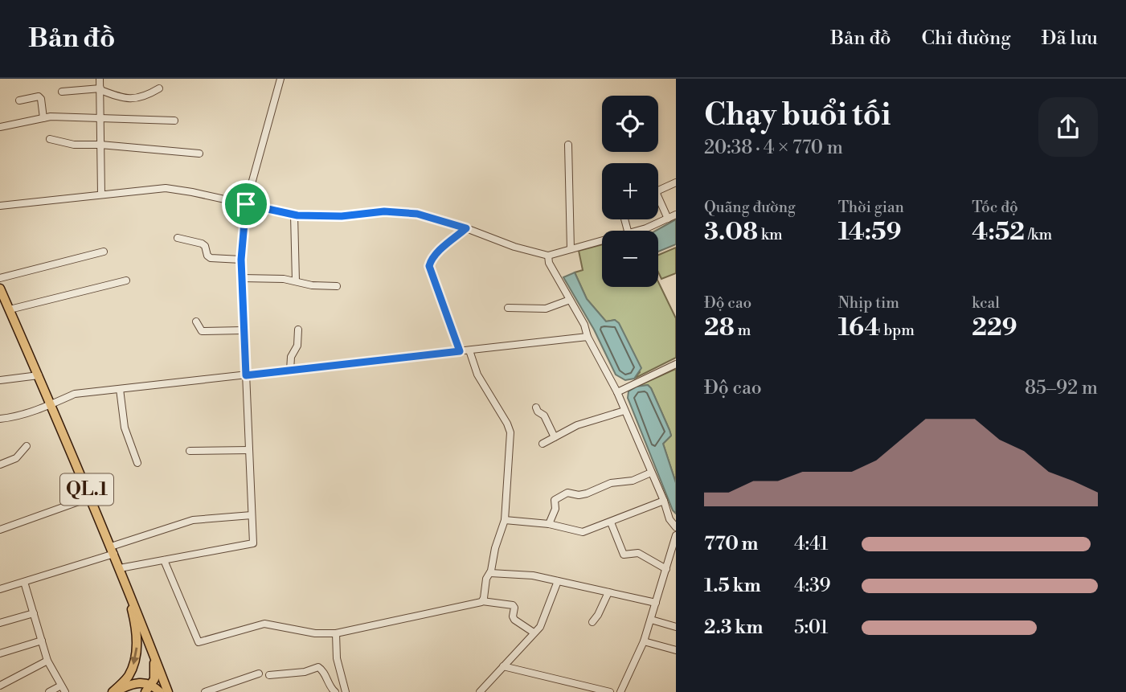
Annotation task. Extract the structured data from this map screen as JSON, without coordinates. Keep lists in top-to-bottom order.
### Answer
{
  "streets": {
    "main road": ["QL.1"]
  },
  "page": {
    "header": "Bản đồ",
    "nav": ["Bản đồ", "Chỉ đường", "Đã lưu"],
    "heading": ["Chạy buổi tối", "20:38 · 4 × 770 m"],
    "map_buttons": ["+", "−"],
    "stats": [
      ["Quãng đường", "3.08 km"],
      ["Thời gian", "14:59"],
      ["Tốc độ", "4:52 /km"],
      ["Độ cao", "28 m"],
      ["Nhịp tim", "164 bpm"],
      ["kcal", "229"]
    ],
    "chart": ["Độ cao", "85–92 m"],
    "list": [
      {
        "name": "770 m",
        "note": "4:41"
      },
      {
        "name": "1.5 km",
        "note": "4:39"
      },
      {
        "name": "2.3 km",
        "note": "5:01"
      }
    ]
  }
}
